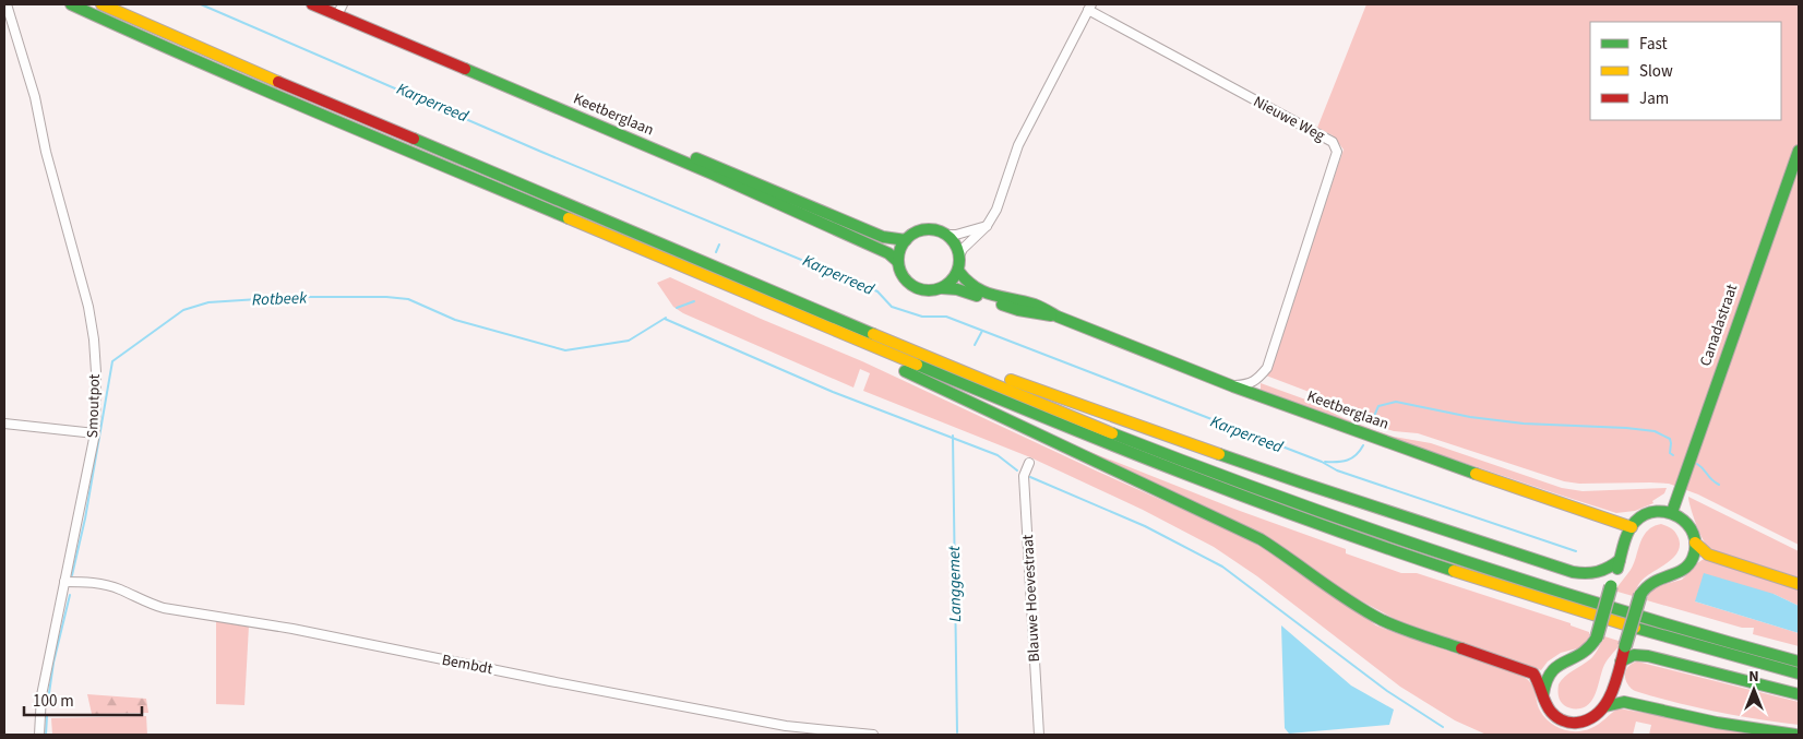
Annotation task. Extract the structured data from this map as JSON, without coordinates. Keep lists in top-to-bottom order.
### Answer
{
  "streets": {
    "main road": ["Keetberglaan", "Canadastraat"],
    "street": [
      "Nieuwe Weg",
      "Smoutpot",
      "Blauwe Hoevestraat",
      "Bembdt"
    ]
  },
  "crossings": [
    ["Keetberglaan", "Nieuwe Weg"],
    ["Smoutpot", "Bembdt"]
  ],
  "water": ["Karperreed", "Rotbeek", "Langgemet"],
  "legend": ["Fast", "Slow", "Jam"],
  "scale_bar": "100 m",
  "north": "top"
}
